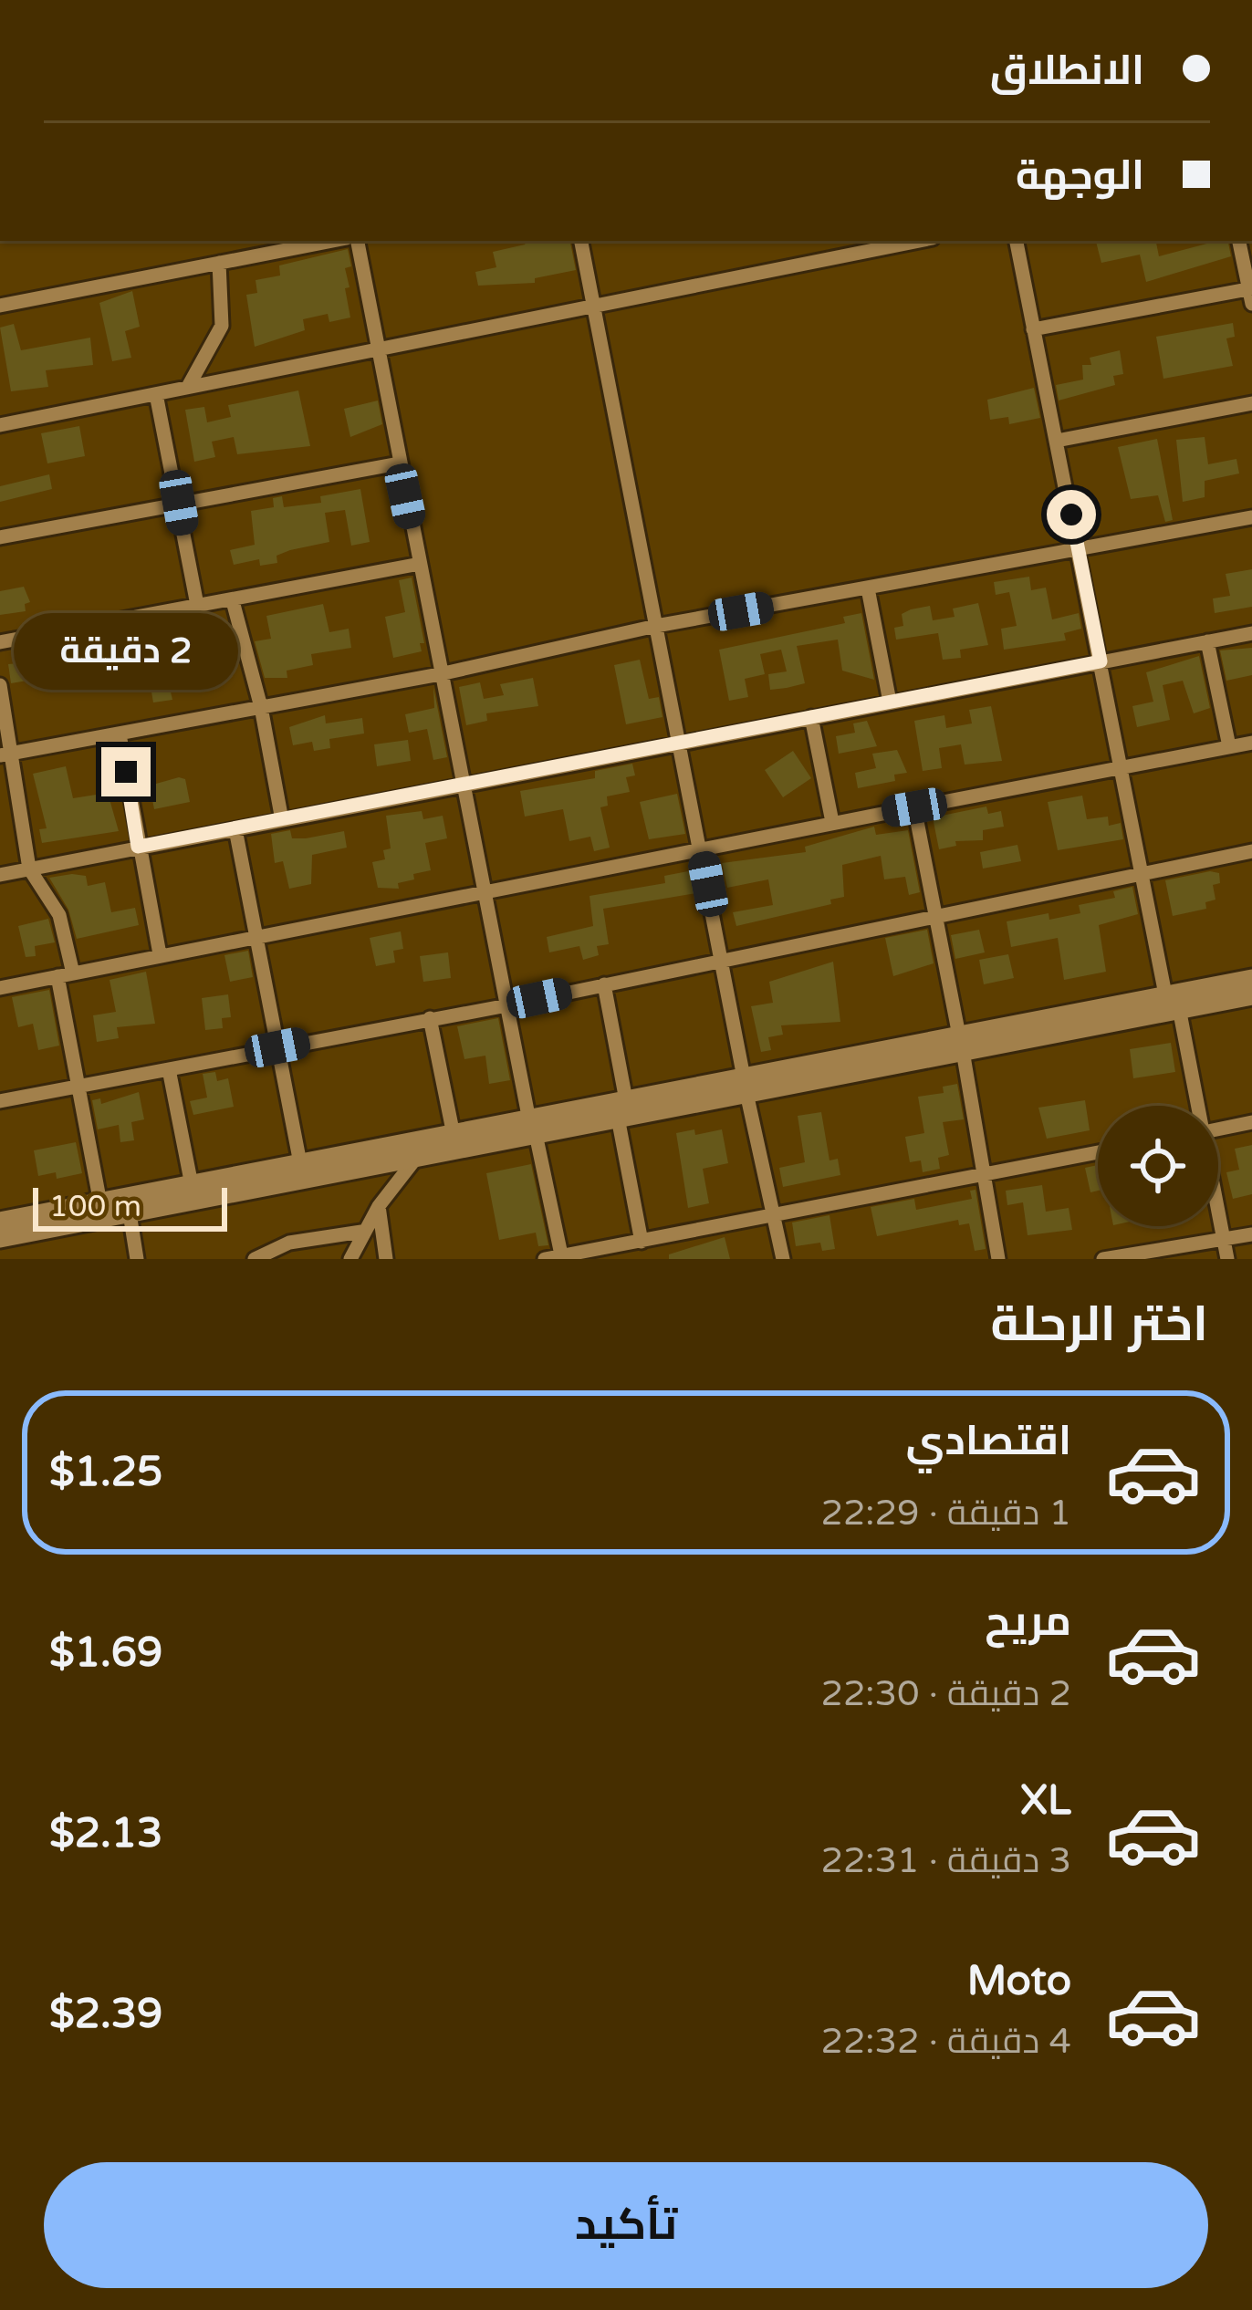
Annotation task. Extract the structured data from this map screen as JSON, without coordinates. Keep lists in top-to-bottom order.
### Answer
{
  "scale_bar": "100 m",
  "page": {
    "banner": ["الانطلاق", "الوجهة"],
    "bubble": "2 دقيقة",
    "scale": "100 m",
    "heading": "اختر الرحلة",
    "list": [
      {
        "name": "اقتصادي",
        "note": "1 دقيقة · 22:29",
        "value": "$1.25"
      },
      {
        "name": "مريح",
        "note": "2 دقيقة · 22:30",
        "value": "$1.69"
      },
      {
        "name": "XL",
        "note": "3 دقيقة · 22:31",
        "value": "$2.13"
      },
      {
        "name": "Moto",
        "note": "4 دقيقة · 22:32",
        "value": "$2.39"
      }
    ],
    "buttons": "تأكيد"
  }
}
